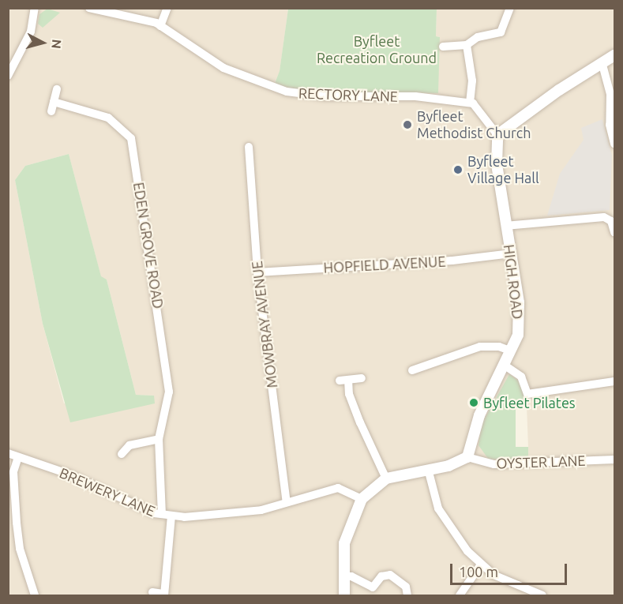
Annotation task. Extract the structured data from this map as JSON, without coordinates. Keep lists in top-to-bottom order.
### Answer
{
  "streets": {
    "street": [
      "RECTORY LANE",
      "EDEN GROVE ROAD",
      "HOPFIELD AVENUE",
      "HIGH ROAD",
      "MOWBRAY AVENUE",
      "OYSTER LANE",
      "BREWERY LANE"
    ]
  },
  "crossings": [
    ["EDEN GROVE ROAD", "BREWERY LANE"],
    ["HOPFIELD AVENUE", "HIGH ROAD"],
    ["HOPFIELD AVENUE", "MOWBRAY AVENUE"],
    ["HIGH ROAD", "OYSTER LANE"],
    ["MOWBRAY AVENUE", "BREWERY LANE"]
  ],
  "parks": ["Byfleet Recreation Ground"],
  "places": ["Byfleet Methodist Church", "Byfleet Village Hall", "Byfleet Pilates"],
  "scale_bar": "100 m",
  "north": "right"
}
